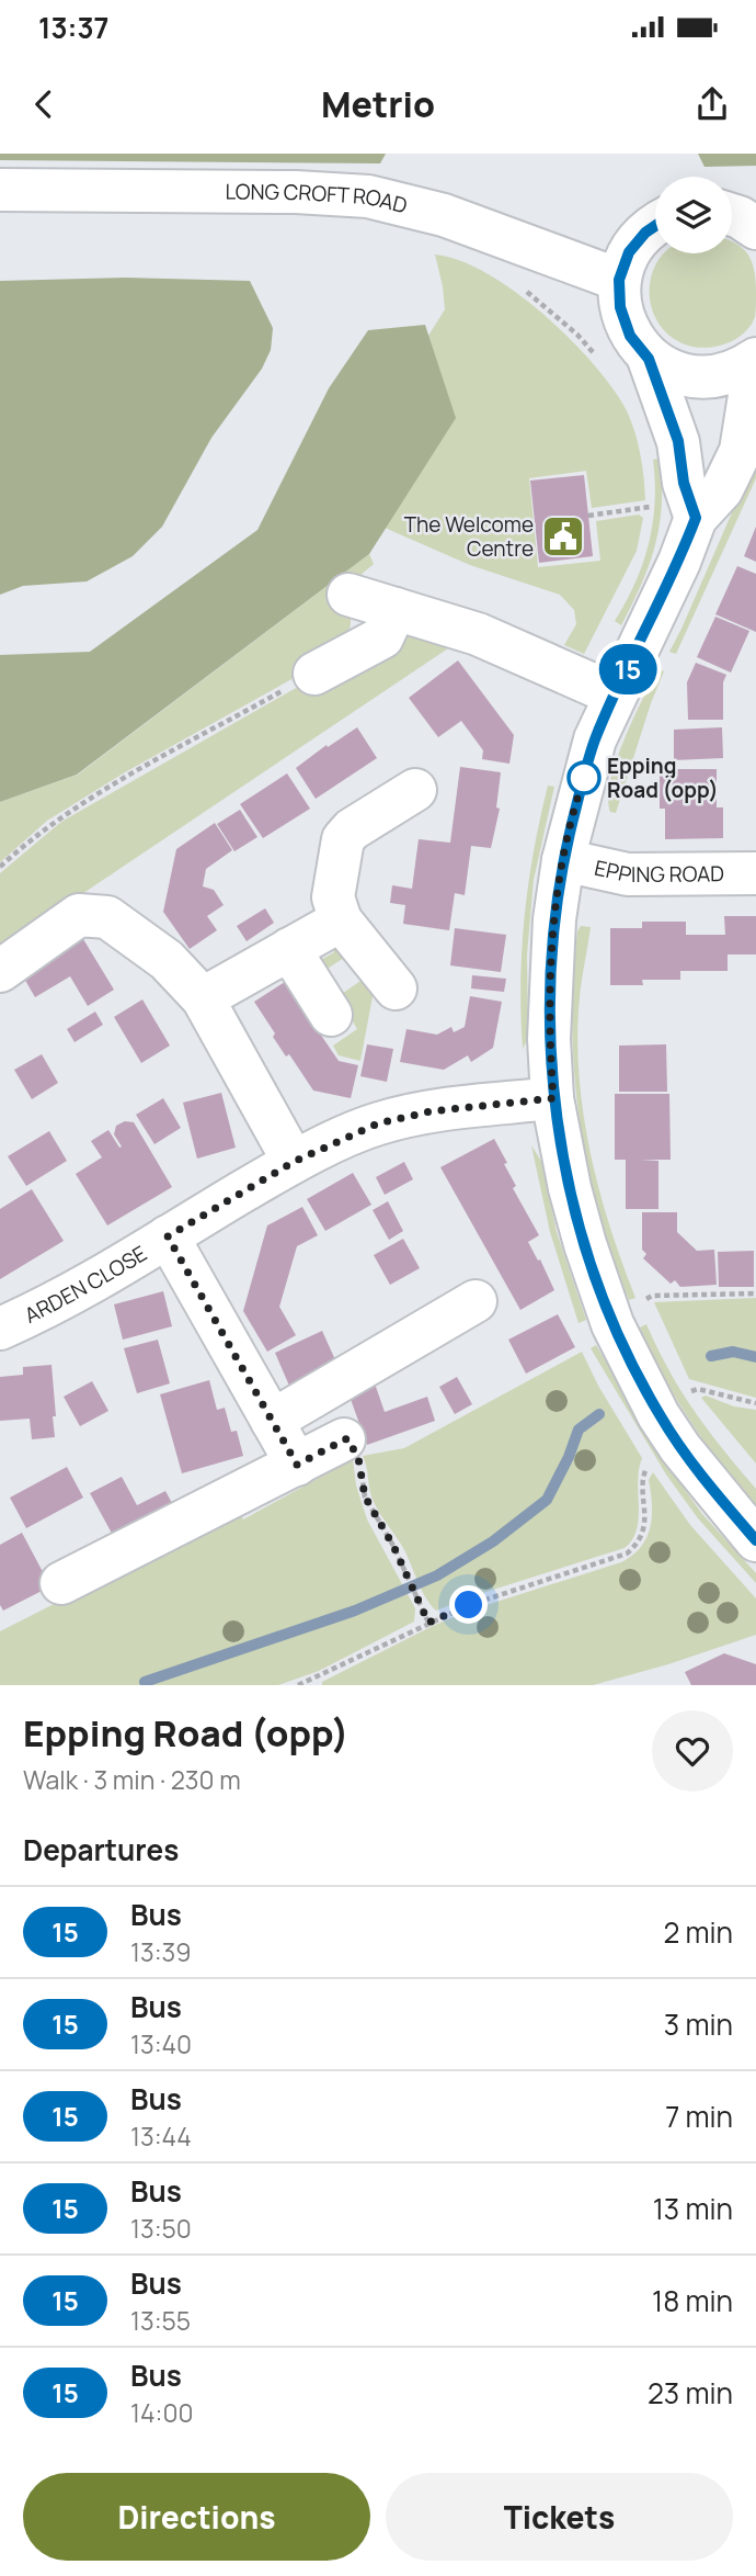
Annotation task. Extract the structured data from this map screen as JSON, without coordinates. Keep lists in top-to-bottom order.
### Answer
{
  "streets": {
    "street": ["LONG CROFT ROAD", "EPPING ROAD", "ARDEN CLOSE"]
  },
  "places": {
    "public building": ["The Welcome Centre"],
    "other": ["Epping Road (opp)"]
  },
  "lines": ["bus line 15"],
  "page": {
    "status": "13:37",
    "header": "Metrio",
    "on_map": "15",
    "heading": [
      ["Epping Road (opp)", "Walk · 3 min · 230 m"],
      "Departures"
    ],
    "list": [
      {
        "mark": "15",
        "name": "Bus",
        "note": "13:39",
        "value": "2 min"
      },
      {
        "mark": "15",
        "name": "Bus",
        "note": "13:40",
        "value": "3 min"
      },
      {
        "mark": "15",
        "name": "Bus",
        "note": "13:44",
        "value": "7 min"
      },
      {
        "mark": "15",
        "name": "Bus",
        "note": "13:50",
        "value": "13 min"
      },
      {
        "mark": "15",
        "name": "Bus",
        "note": "13:55",
        "value": "18 min"
      },
      {
        "mark": "15",
        "name": "Bus",
        "note": "14:00",
        "value": "23 min"
      }
    ],
    "buttons": ["Directions", "Tickets"]
  }
}
